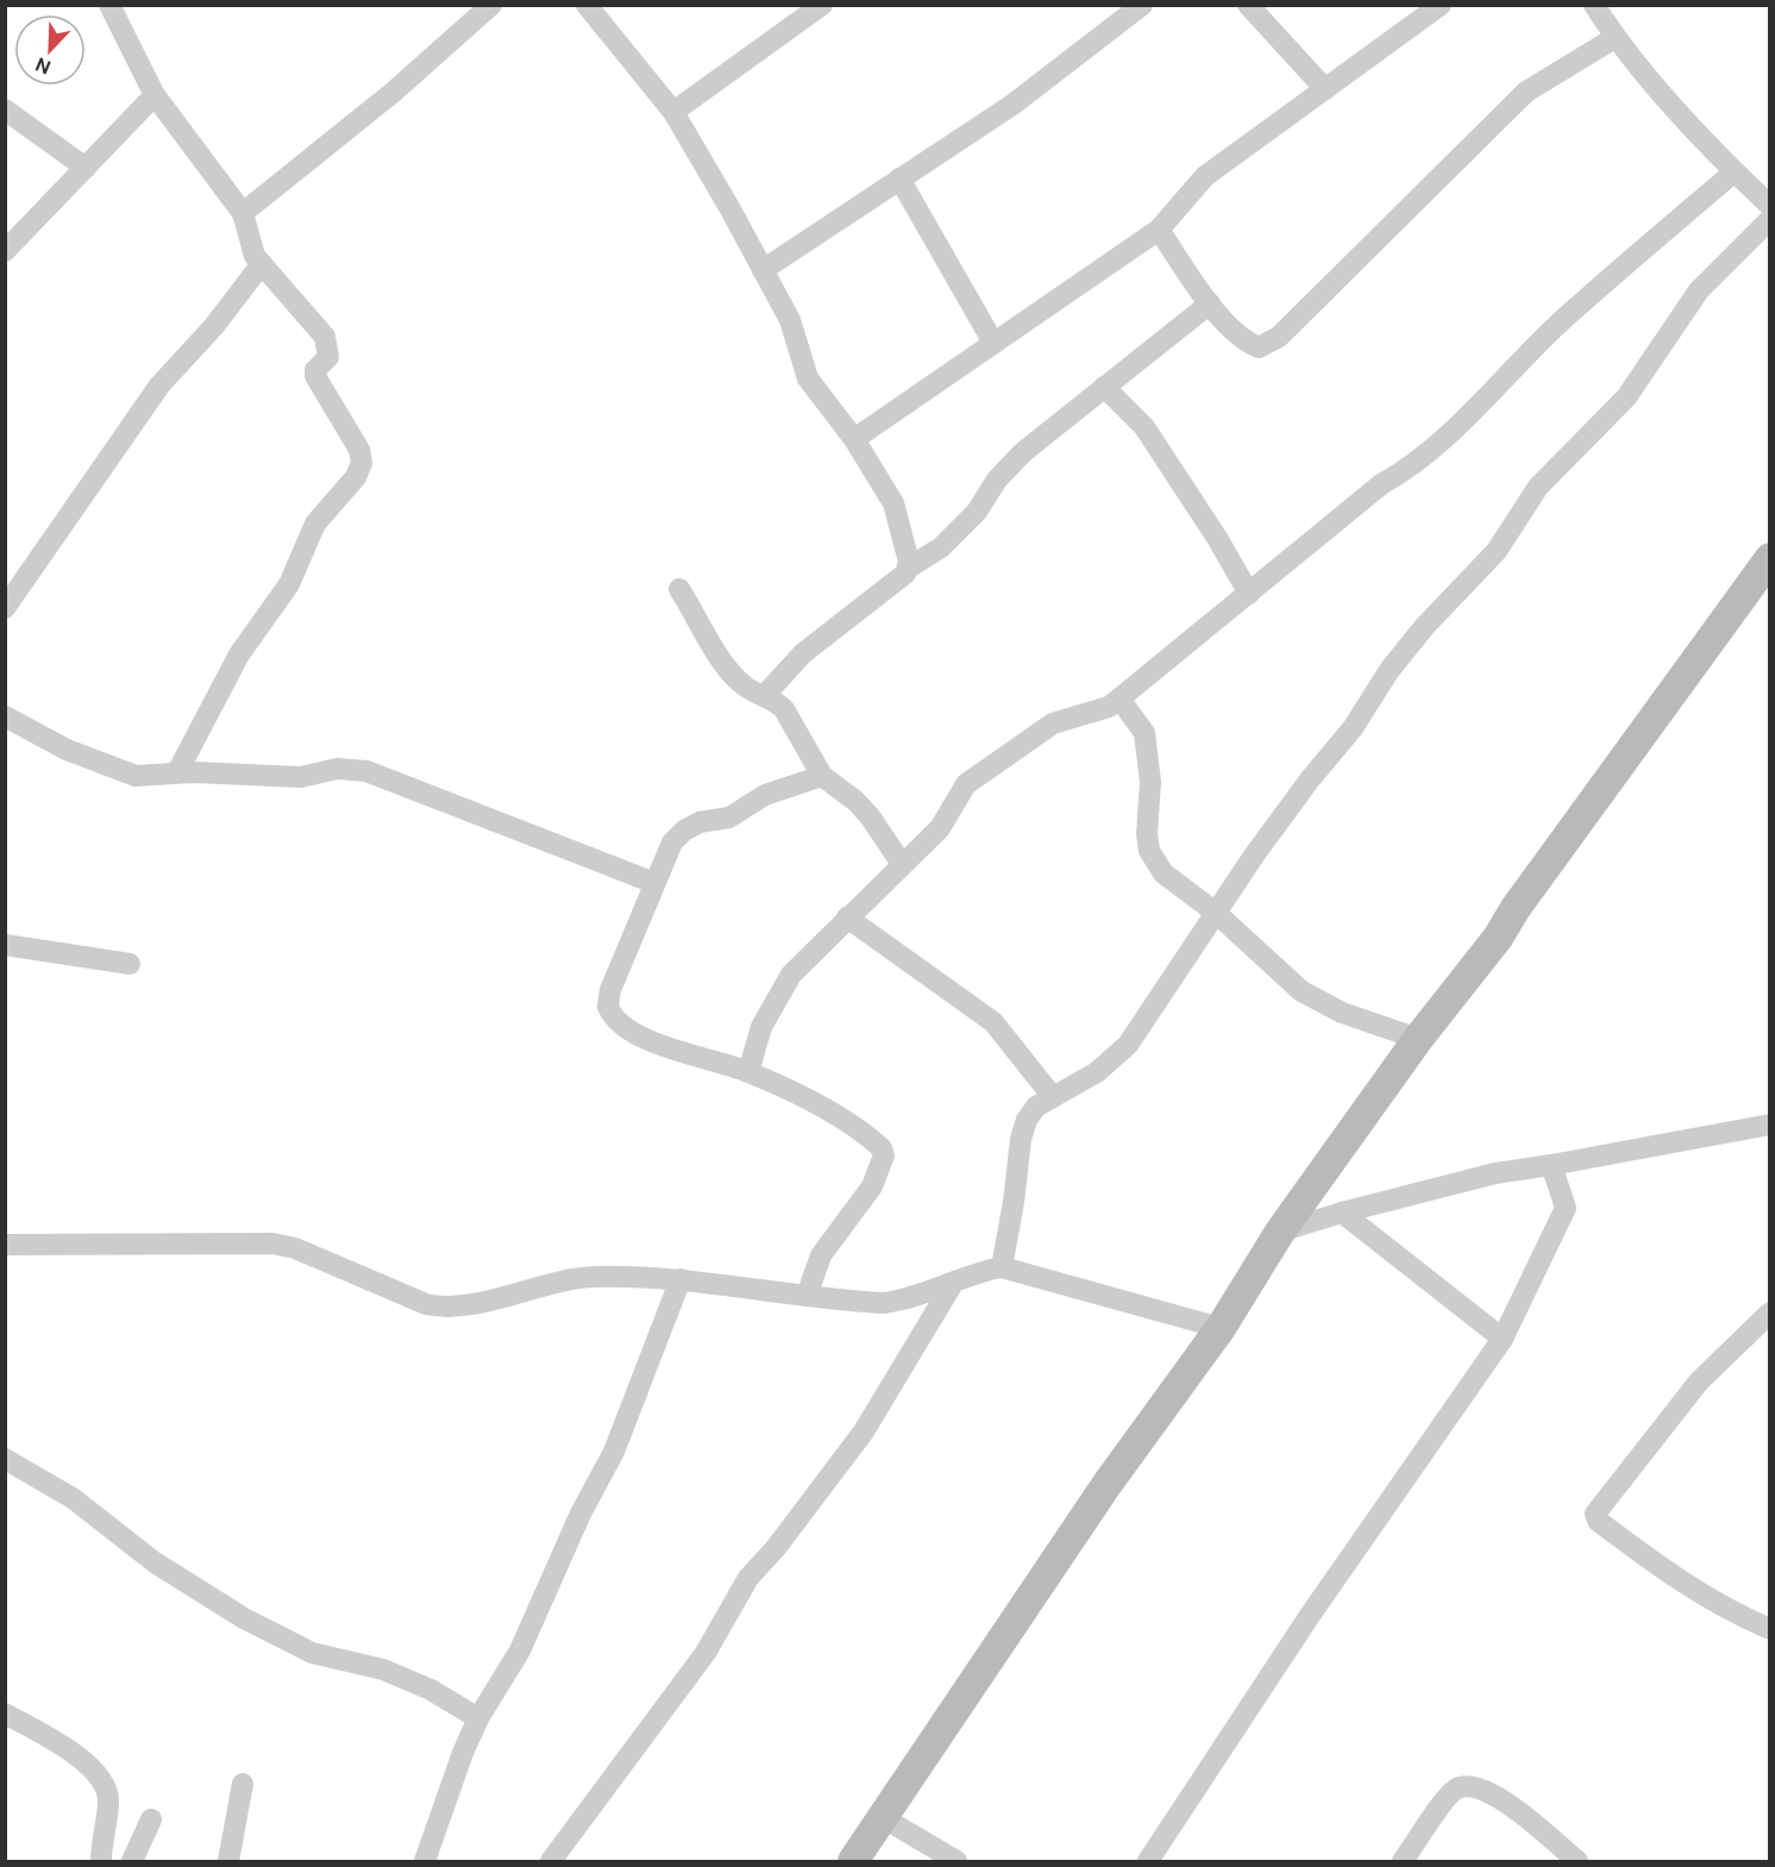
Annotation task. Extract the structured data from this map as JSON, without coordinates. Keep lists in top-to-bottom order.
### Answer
{
  "north": "bottom left"
}
